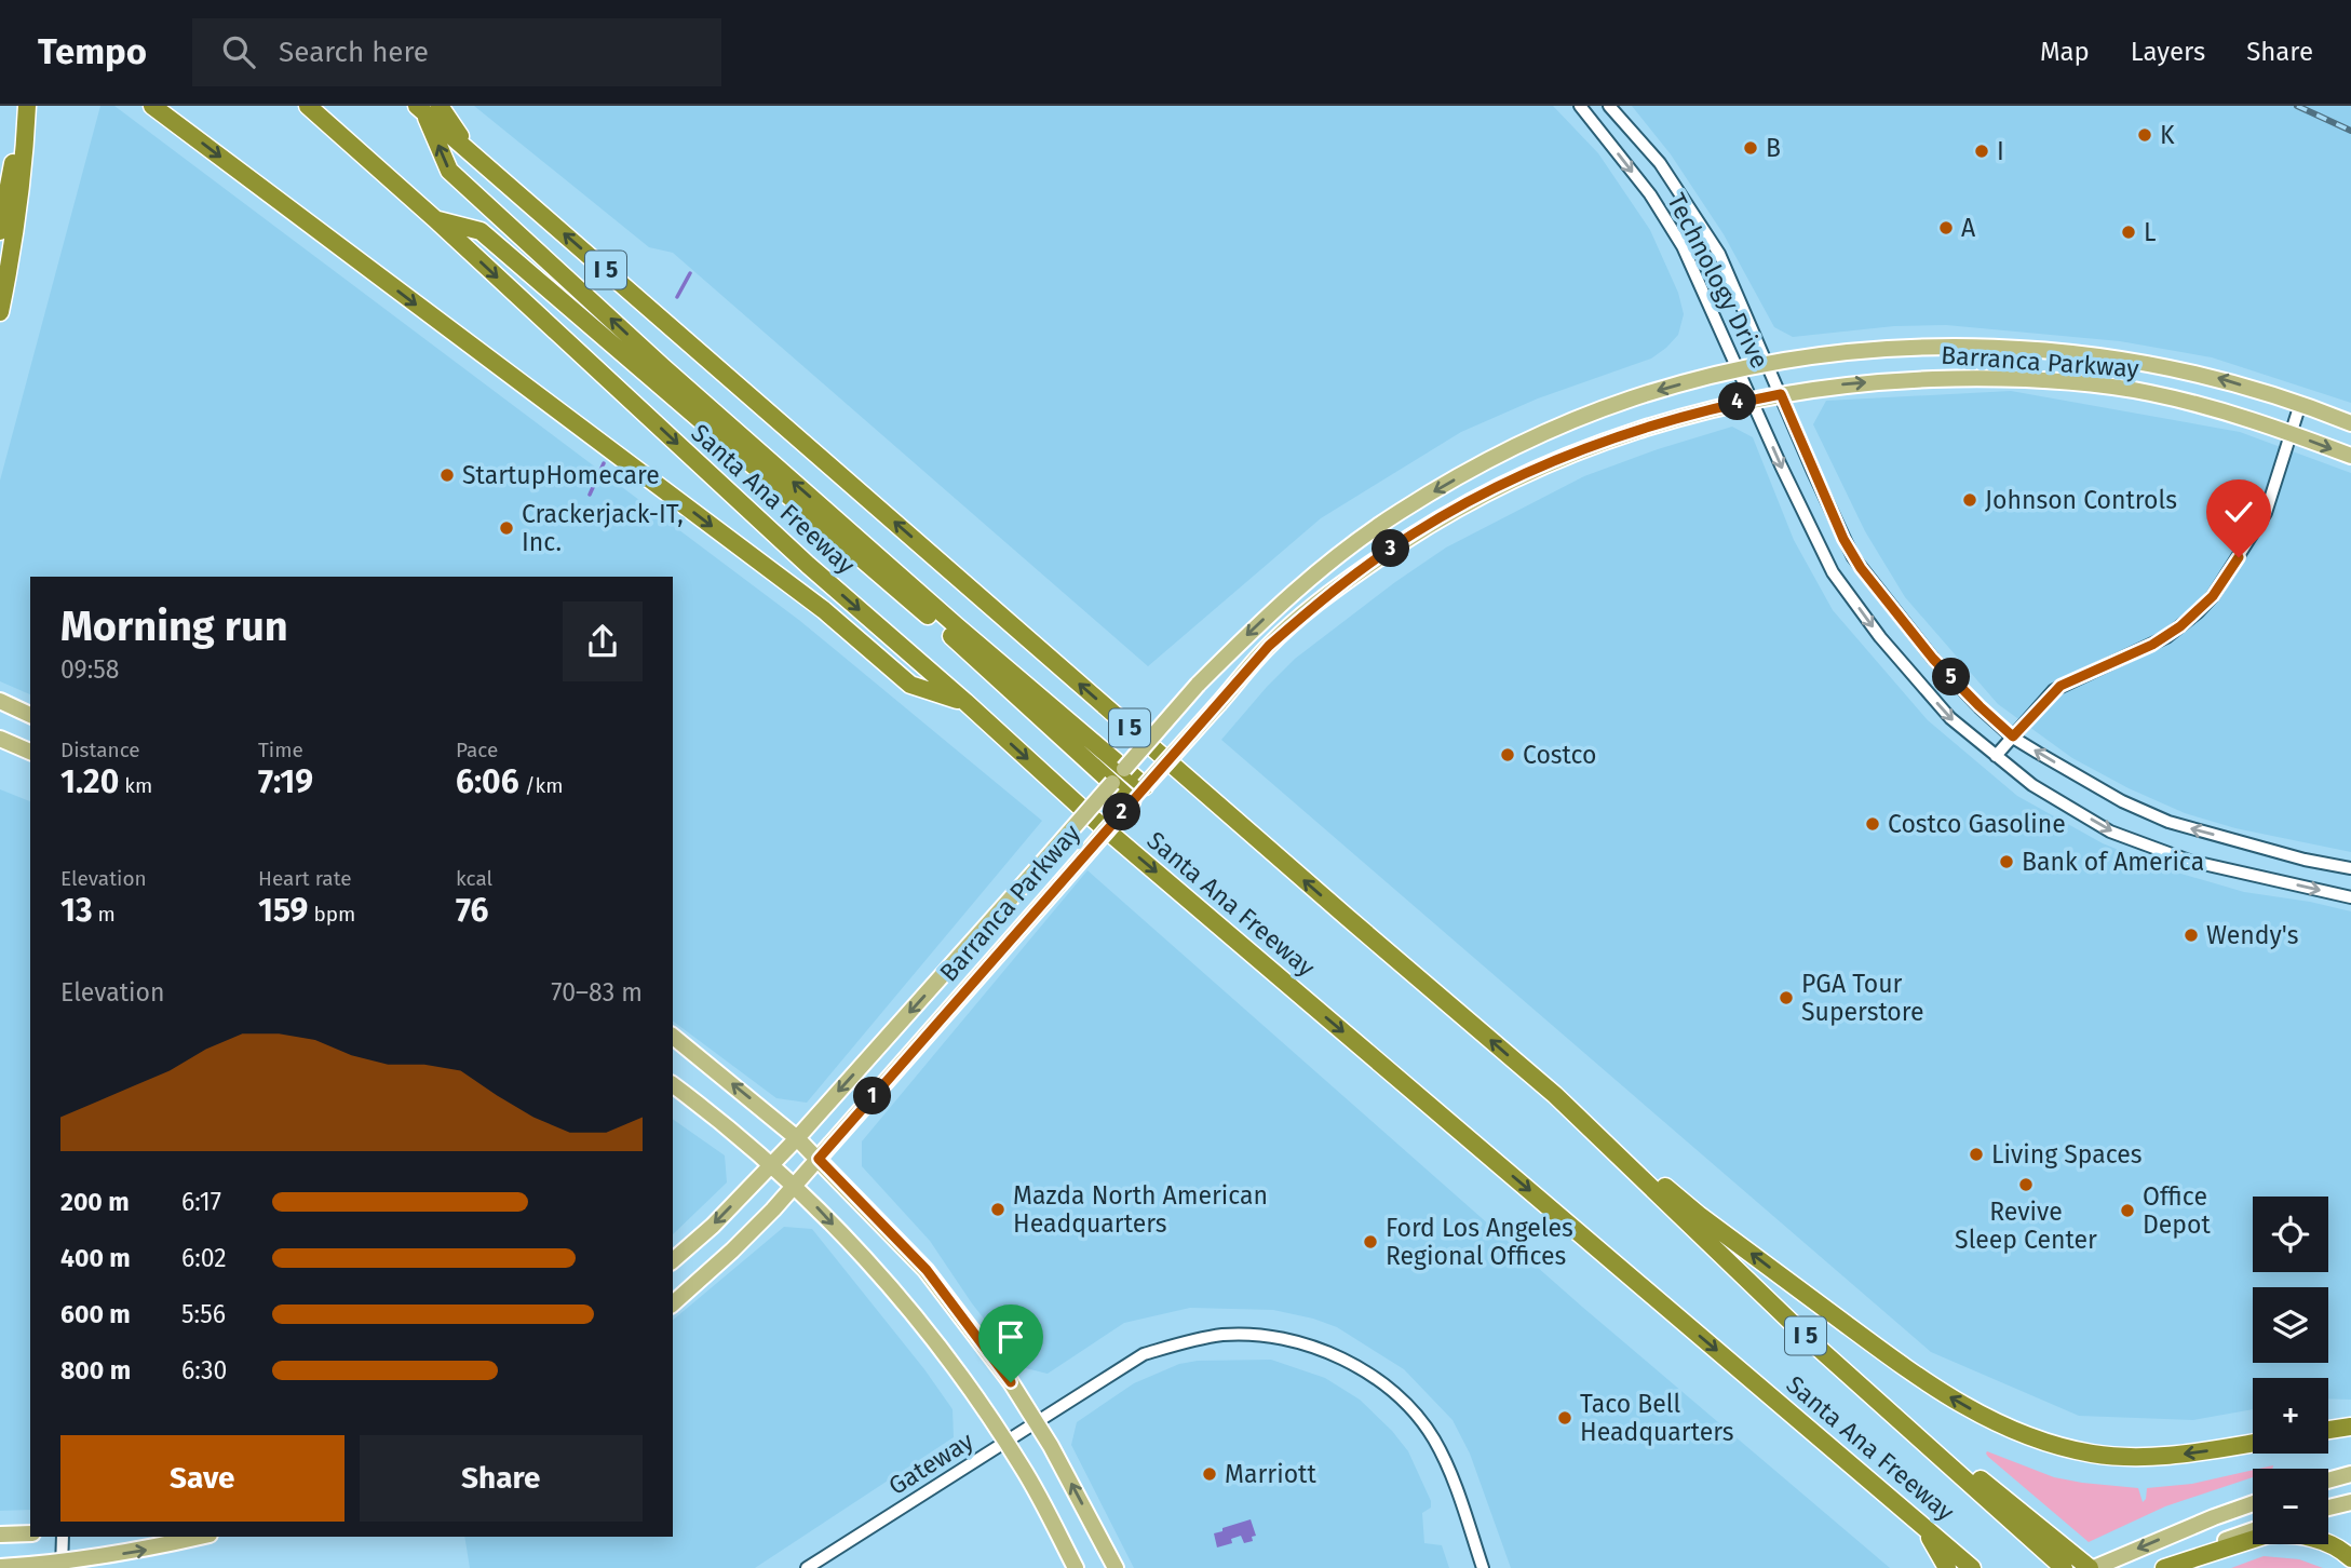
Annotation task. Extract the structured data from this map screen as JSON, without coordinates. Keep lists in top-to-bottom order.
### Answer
{
  "streets": {
    "highway": ["I 5", "Santa Ana Freeway"],
    "main road": ["Barranca Parkway"],
    "street": ["Technology Drive", "Gateway"]
  },
  "crossings": [
    ["Technology Drive", "Barranca Parkway"]
  ],
  "places": [
    "K",
    "B",
    "I",
    "A",
    "L",
    "StartupHomecare",
    "Johnson Controls",
    "Crackerjack-IT, Inc.",
    "Costco",
    "Costco Gasoline",
    "Bank of America",
    "Wendy's",
    "PGA Tour Superstore",
    "Living Spaces",
    "Revive Sleep Center",
    "Mazda North American Headquarters",
    "Office Depot",
    "Ford Los Angeles Regional Offices",
    "Taco Bell Headquarters",
    "Marriott"
  ],
  "page": {
    "header": "Tempo",
    "search": "Search here",
    "nav": ["Map", "Layers", "Share"],
    "pins": [
      "4",
      "3",
      "5",
      "2",
      "1"
    ],
    "heading": ["Morning run", "09:58"],
    "stats": [
      ["Distance", "1.20 km"],
      ["Time", "7:19"],
      ["Pace", "6:06 /km"],
      ["Elevation", "13 m"],
      ["Heart rate", "159 bpm"],
      ["kcal", "76"]
    ],
    "chart": ["Elevation", "70–83 m"],
    "list": [
      {
        "name": "200 m",
        "note": "6:17"
      },
      {
        "name": "400 m",
        "note": "6:02"
      },
      {
        "name": "600 m",
        "note": "5:56"
      },
      {
        "name": "800 m",
        "note": "6:30"
      }
    ],
    "map_buttons": ["+", "−"],
    "buttons": ["Save", "Share"]
  }
}
